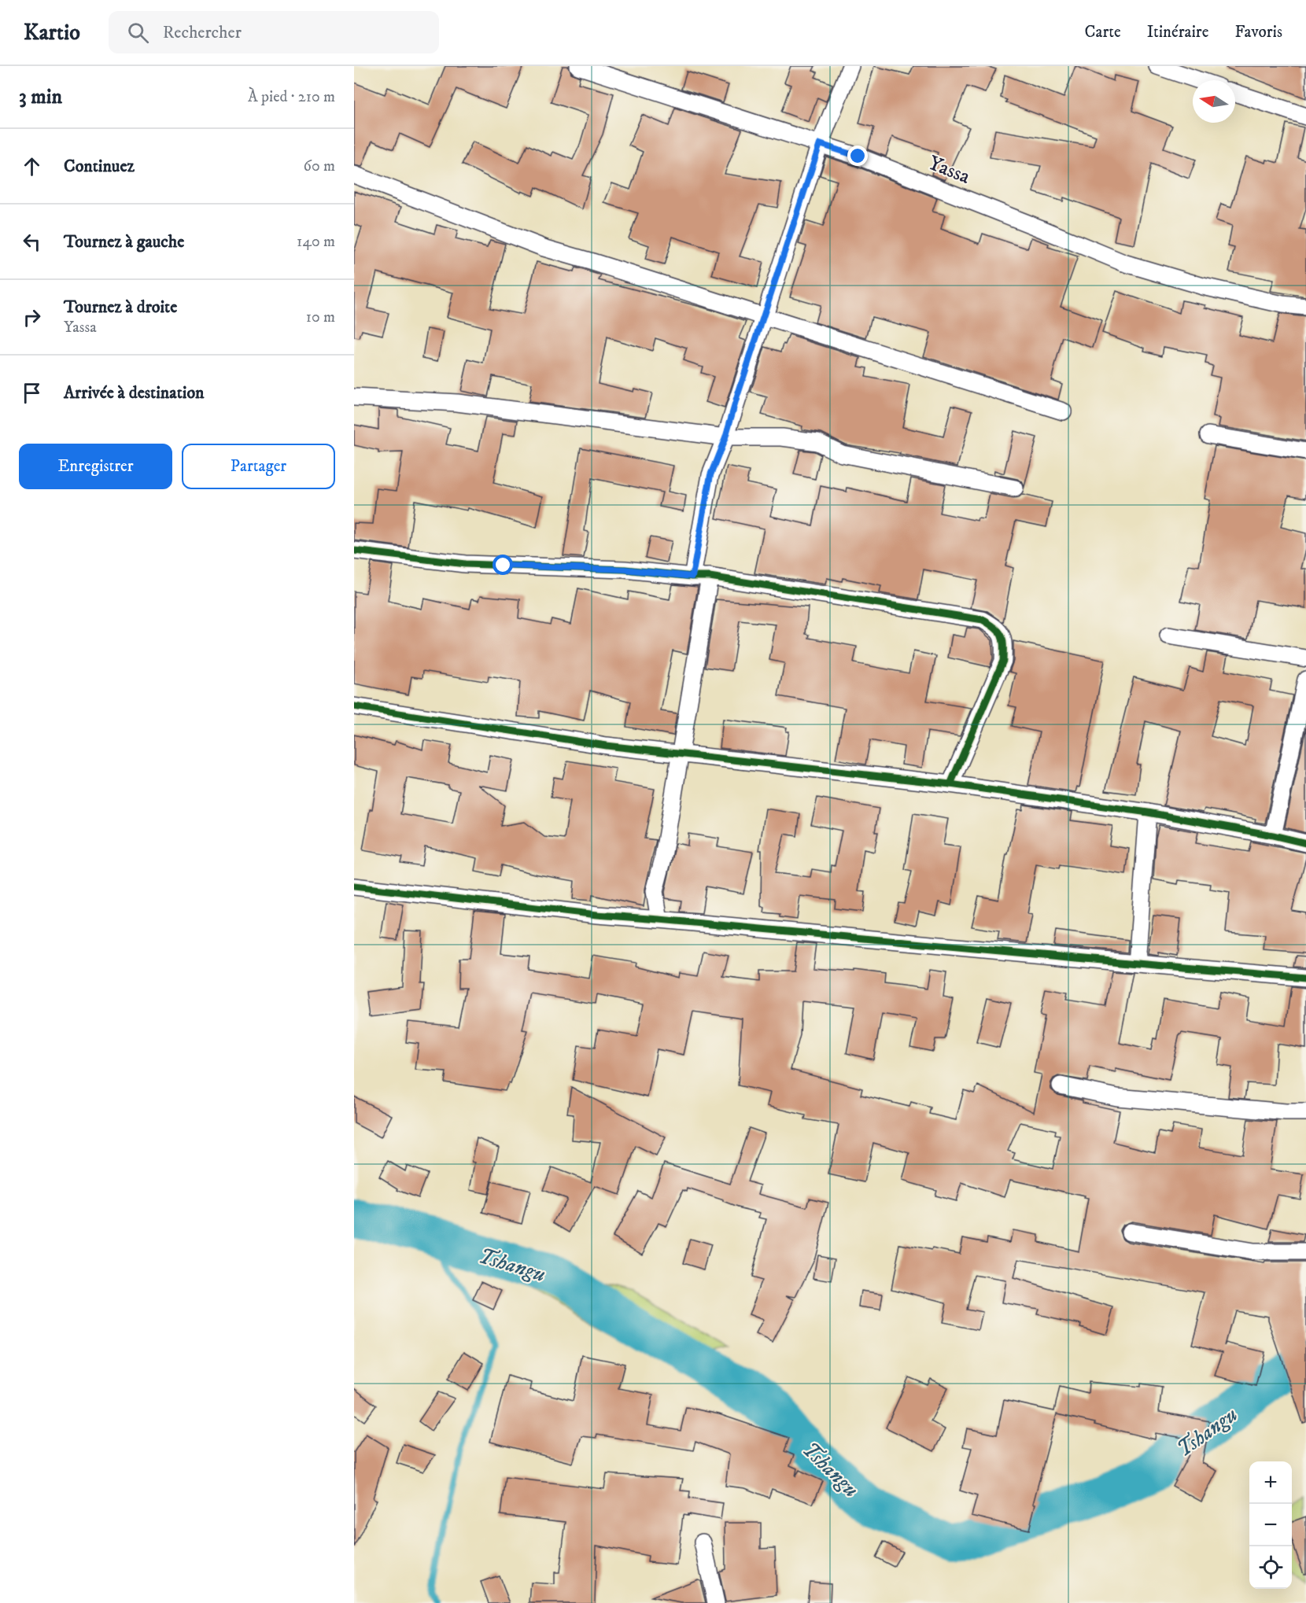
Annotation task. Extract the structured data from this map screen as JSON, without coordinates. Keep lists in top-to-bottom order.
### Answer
{
  "streets": {
    "street": ["Yassa"]
  },
  "water": ["Tshangu"],
  "north": "left",
  "page": {
    "header": "Kartio",
    "search": "Rechercher",
    "nav": ["Carte", "Itinéraire", "Favoris"],
    "heading": ["3 min", "À pied · 210 m"],
    "list": [
      ["Continuez", "60 m"],
      ["Tournez à gauche", "140 m"],
      ["Tournez à droite", "Yassa", "10 m"],
      "Arrivée à destination"
    ],
    "buttons": ["Enregistrer", "Partager"],
    "map_buttons": ["+", "−"]
  }
}
